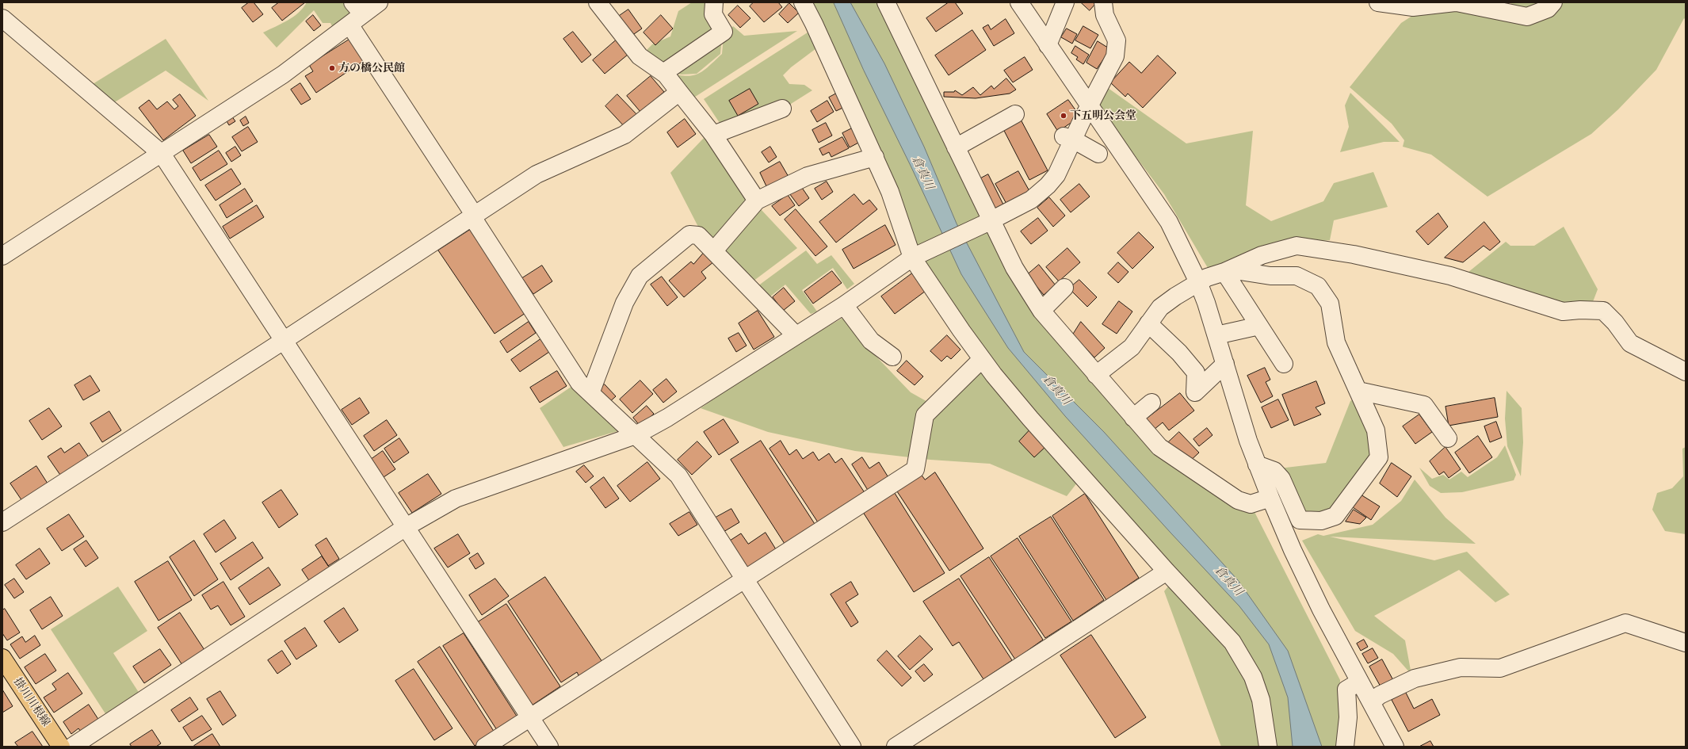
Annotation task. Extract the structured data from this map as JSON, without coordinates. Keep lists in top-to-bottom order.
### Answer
{
  "streets": {
    "main road": ["掛川川根線"]
  },
  "water": ["倉真川"],
  "places": ["方の橋公民館", "下五明公会堂"]
}
